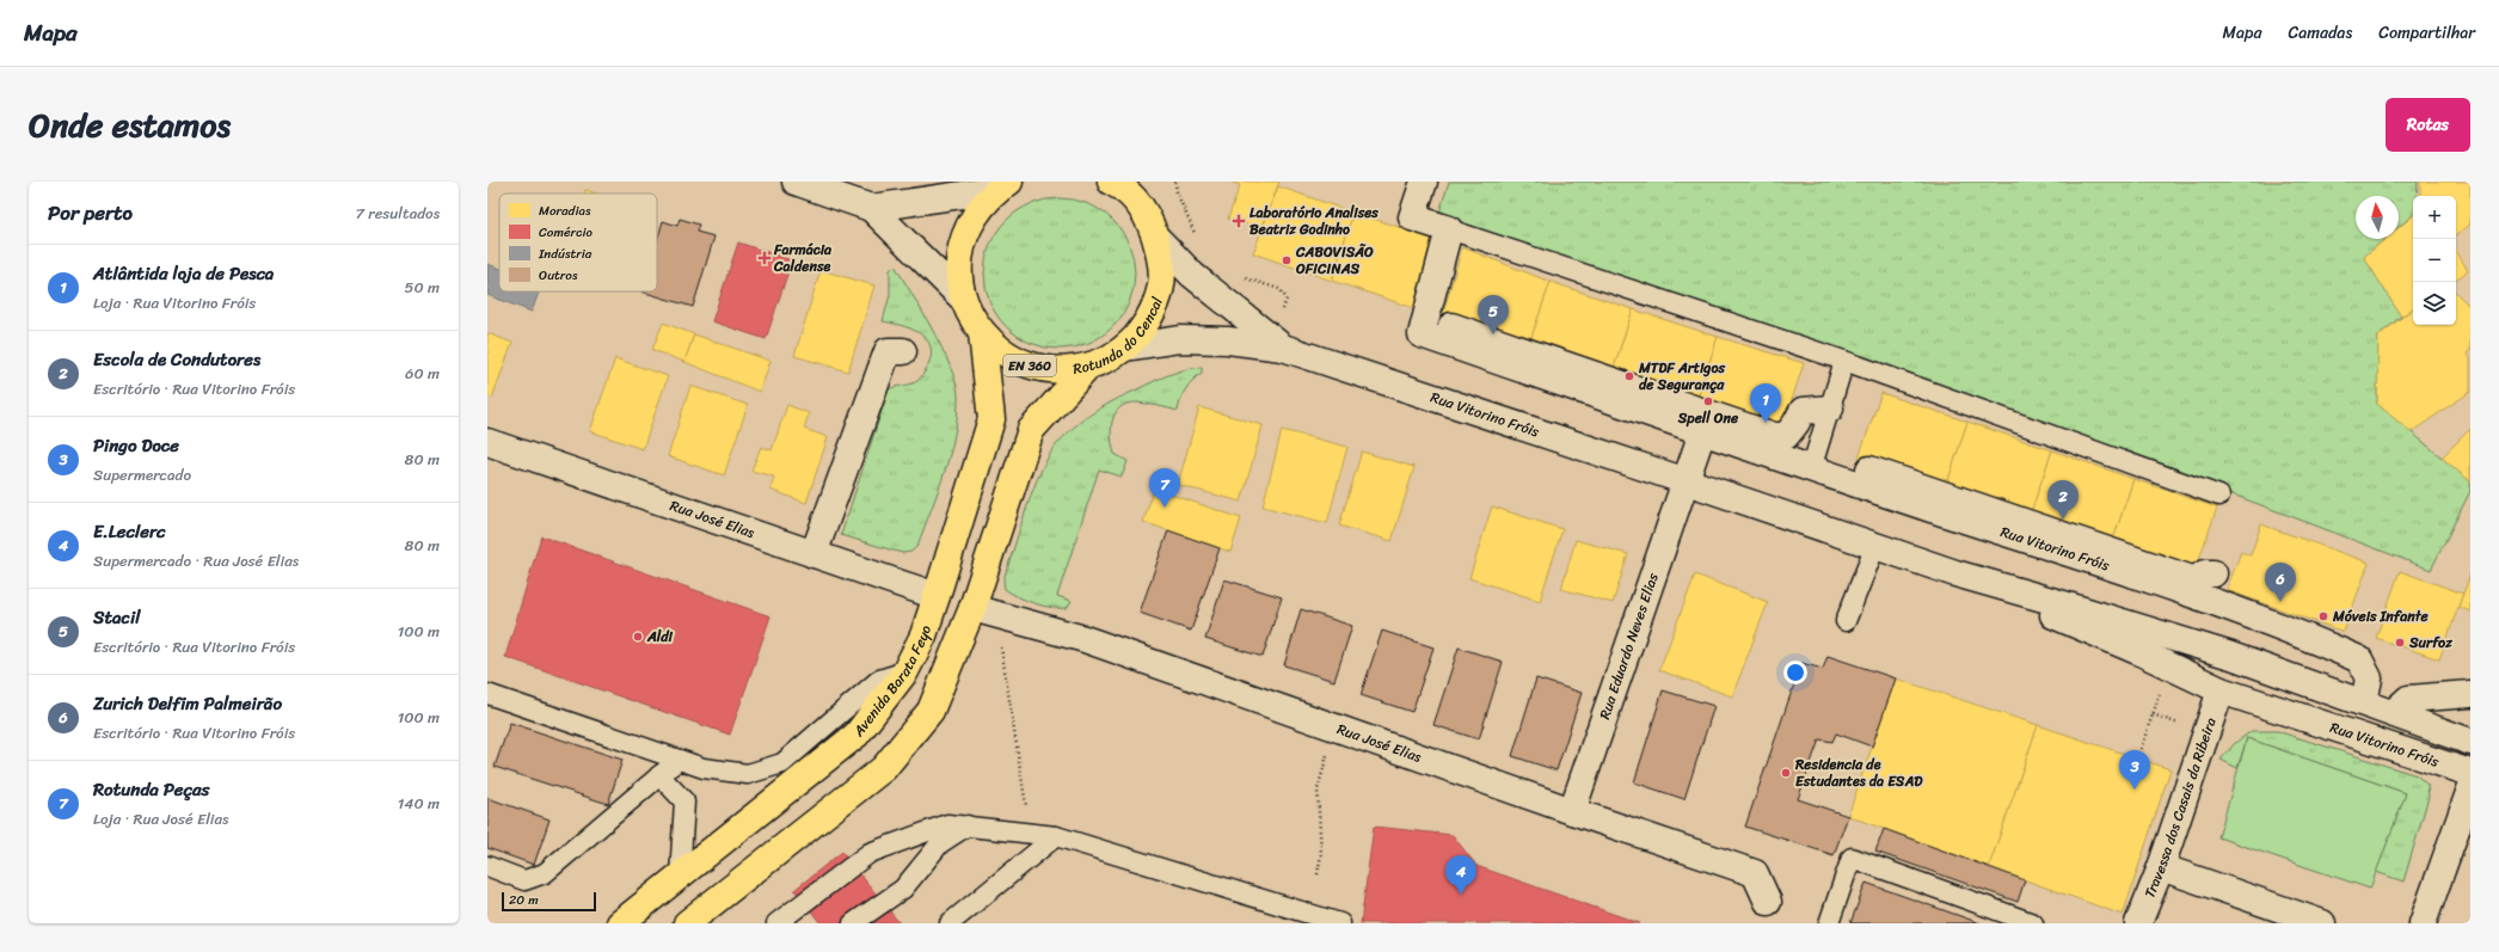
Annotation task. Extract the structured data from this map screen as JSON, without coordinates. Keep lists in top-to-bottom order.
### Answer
{
  "streets": {
    "main road": ["Rotunda do Cencal", "EN 360", "Avenida Barata Feyo"],
    "street": [
      "Rua Vitorino Fróis",
      "Rua José Elias",
      "Rua Eduardo Neves Elias",
      "Travessa dos Casais da Ribeira"
    ]
  },
  "crossings": [
    ["Rotunda do Cencal", "EN 360"],
    ["Rotunda do Cencal", "Rua Vitorino Fróis"],
    ["Rotunda do Cencal", "Avenida Barata Feyo"],
    ["Rua Vitorino Fróis", "Rua Eduardo Neves Elias"],
    ["Rua Vitorino Fróis", "Travessa dos Casais da Ribeira"],
    ["Rua José Elias", "Rua Eduardo Neves Elias"],
    ["Rua José Elias", "Avenida Barata Feyo"]
  ],
  "places": {
    "health": ["Laboratório Analises Beatriz Godinho", "Farmácia Caldense"],
    "other": [
      "CABOVISÃO OFICINAS",
      "MTDF Artigos de Segurança",
      "Spell One",
      "Móveis Infante",
      "Aldi",
      "Surfoz",
      "Residencia de Estudantes da ESAD"
    ]
  },
  "legend": [
    "Moradias",
    "Comércio",
    "Indústria",
    "Outros"
  ],
  "scale_bar": "20 m",
  "north": "top",
  "page": {
    "header": "Mapa",
    "nav": ["Mapa", "Camadas", "Compartilhar"],
    "title": "Onde estamos",
    "buttons": "Rotas",
    "heading": ["Por perto", "7 resultados"],
    "map_buttons": ["+", "−"],
    "list": [
      {
        "mark": "1",
        "name": "Atlântida loja de Pesca",
        "note": "Loja · Rua Vitorino Fróis",
        "value": "50 m"
      },
      {
        "mark": "2",
        "name": "Escola de Condutores",
        "note": "Escritório · Rua Vitorino Fróis",
        "value": "60 m"
      },
      {
        "mark": "3",
        "name": "Pingo Doce",
        "note": "Supermercado",
        "value": "80 m"
      },
      {
        "mark": "4",
        "name": "E.Leclerc",
        "note": "Supermercado · Rua José Elias",
        "value": "80 m"
      },
      {
        "mark": "5",
        "name": "Stacil",
        "note": "Escritório · Rua Vitorino Fróis",
        "value": "100 m"
      },
      {
        "mark": "6",
        "name": "Zurich Delfim Palmeirão",
        "note": "Escritório · Rua Vitorino Fróis",
        "value": "100 m"
      },
      {
        "mark": "7",
        "name": "Rotunda Peças",
        "note": "Loja · Rua José Elias",
        "value": "140 m"
      }
    ],
    "pins": [
      "5",
      "1",
      "7",
      "2",
      "6",
      "3",
      "4"
    ],
    "scale": "20 m"
  }
}
